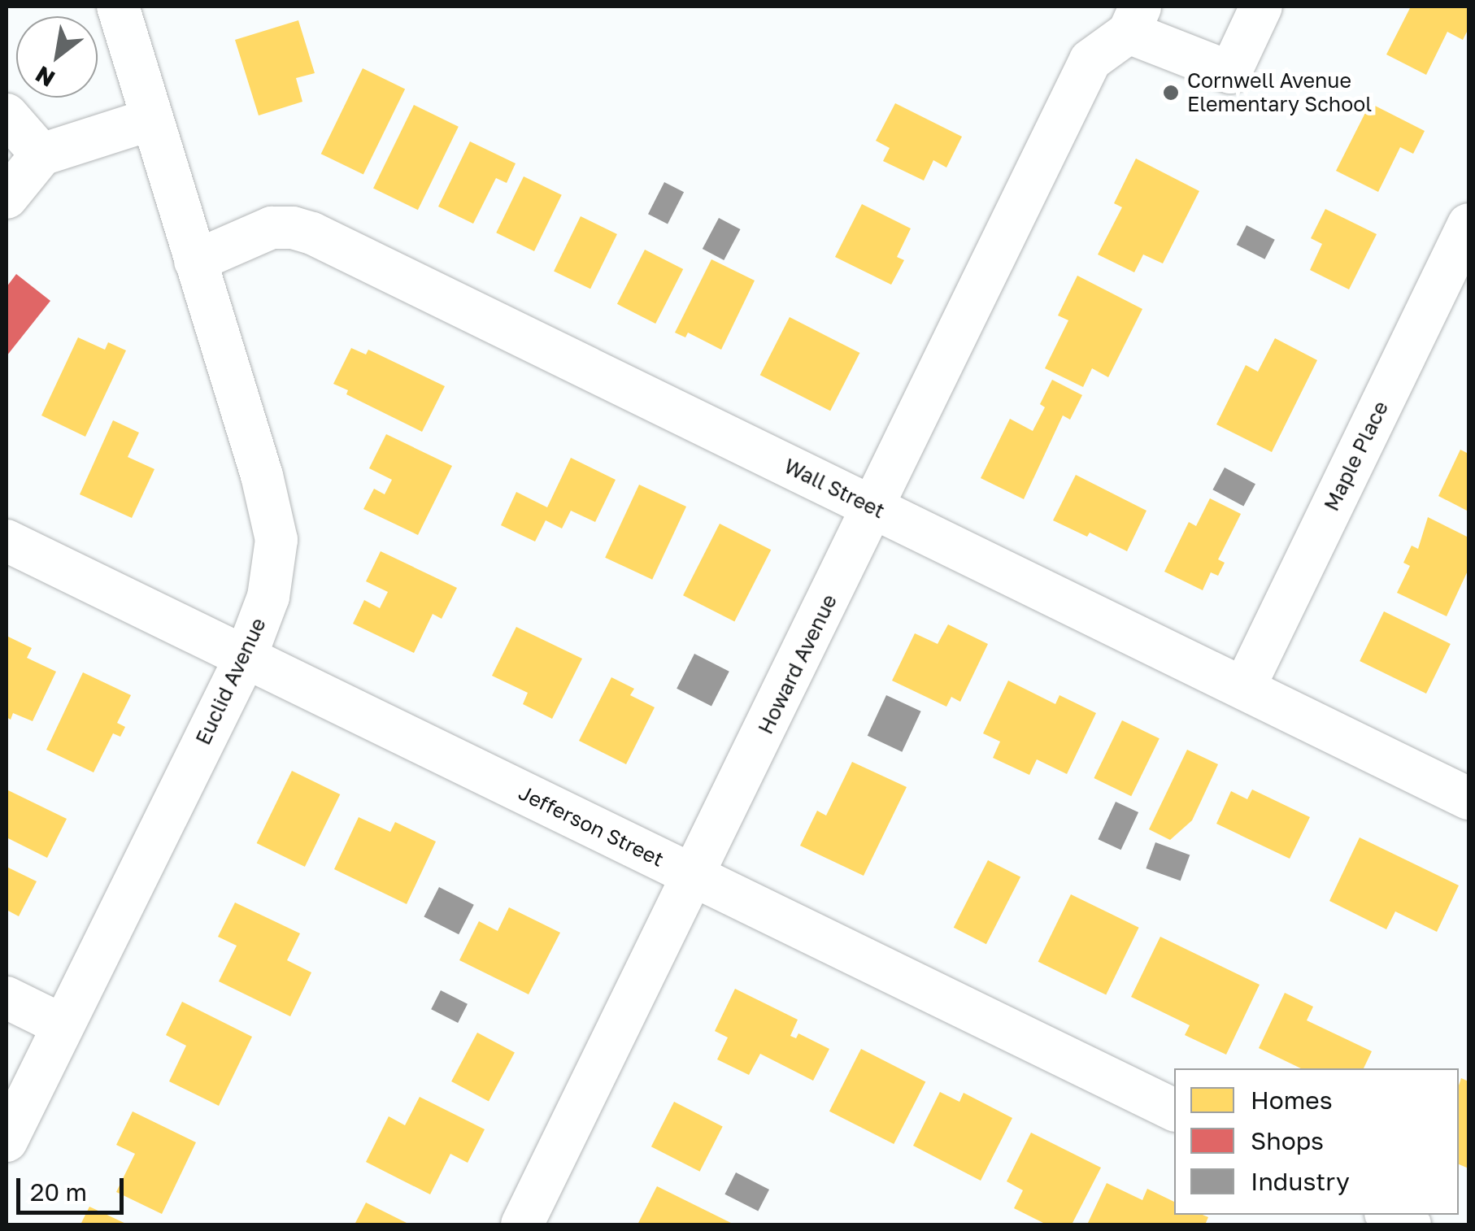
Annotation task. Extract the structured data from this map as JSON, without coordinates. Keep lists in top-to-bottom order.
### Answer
{
  "streets": {
    "street": [
      "Maple Place",
      "Wall Street",
      "Howard Avenue",
      "Euclid Avenue",
      "Jefferson Street"
    ]
  },
  "crossings": [
    ["Maple Place", "Wall Street"],
    ["Wall Street", "Howard Avenue"],
    ["Wall Street", "Euclid Avenue"],
    ["Howard Avenue", "Jefferson Street"],
    ["Euclid Avenue", "Jefferson Street"]
  ],
  "places": ["Cornwell Avenue Elementary School"],
  "legend": ["Homes", "Shops", "Industry"],
  "scale_bar": "20 m",
  "north": "bottom left"
}
